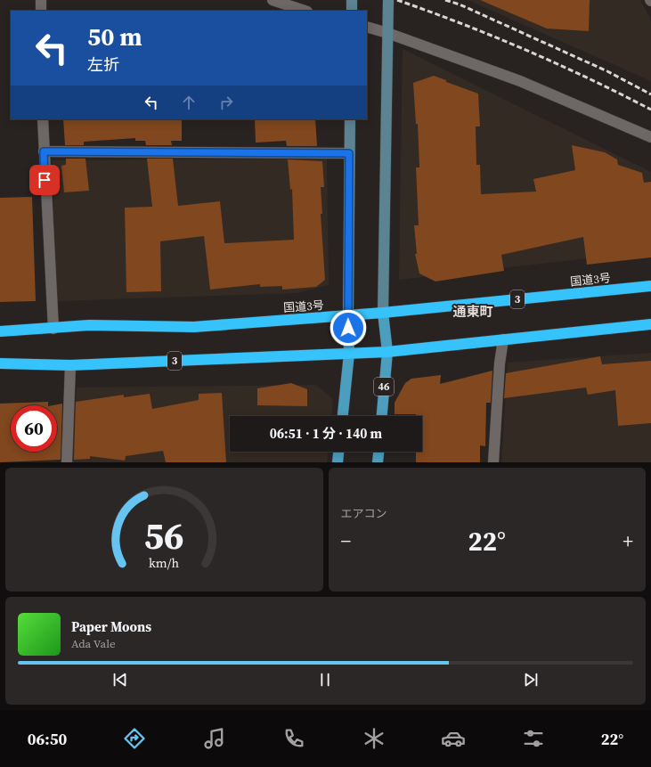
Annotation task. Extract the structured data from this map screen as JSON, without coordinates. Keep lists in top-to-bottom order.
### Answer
{
  "streets": {
    "highway": ["国道3号", "3"],
    "main road": ["46"]
  },
  "crossings": [
    ["国道3号", "46"],
    ["3", "46"]
  ],
  "districts": ["通東町"],
  "page": {
    "turn": ["50 m", "左折"],
    "limit": "60",
    "trip": "06:51 · 1 分 · 140 m",
    "tile": "エアコン",
    "heat": ["−", "22°", "+"],
    "song": ["Paper Moons", "Ada Vale"],
    "tabs": ["06:50", "22°"],
    "gauge": ["56", "km/h"]
  }
}
